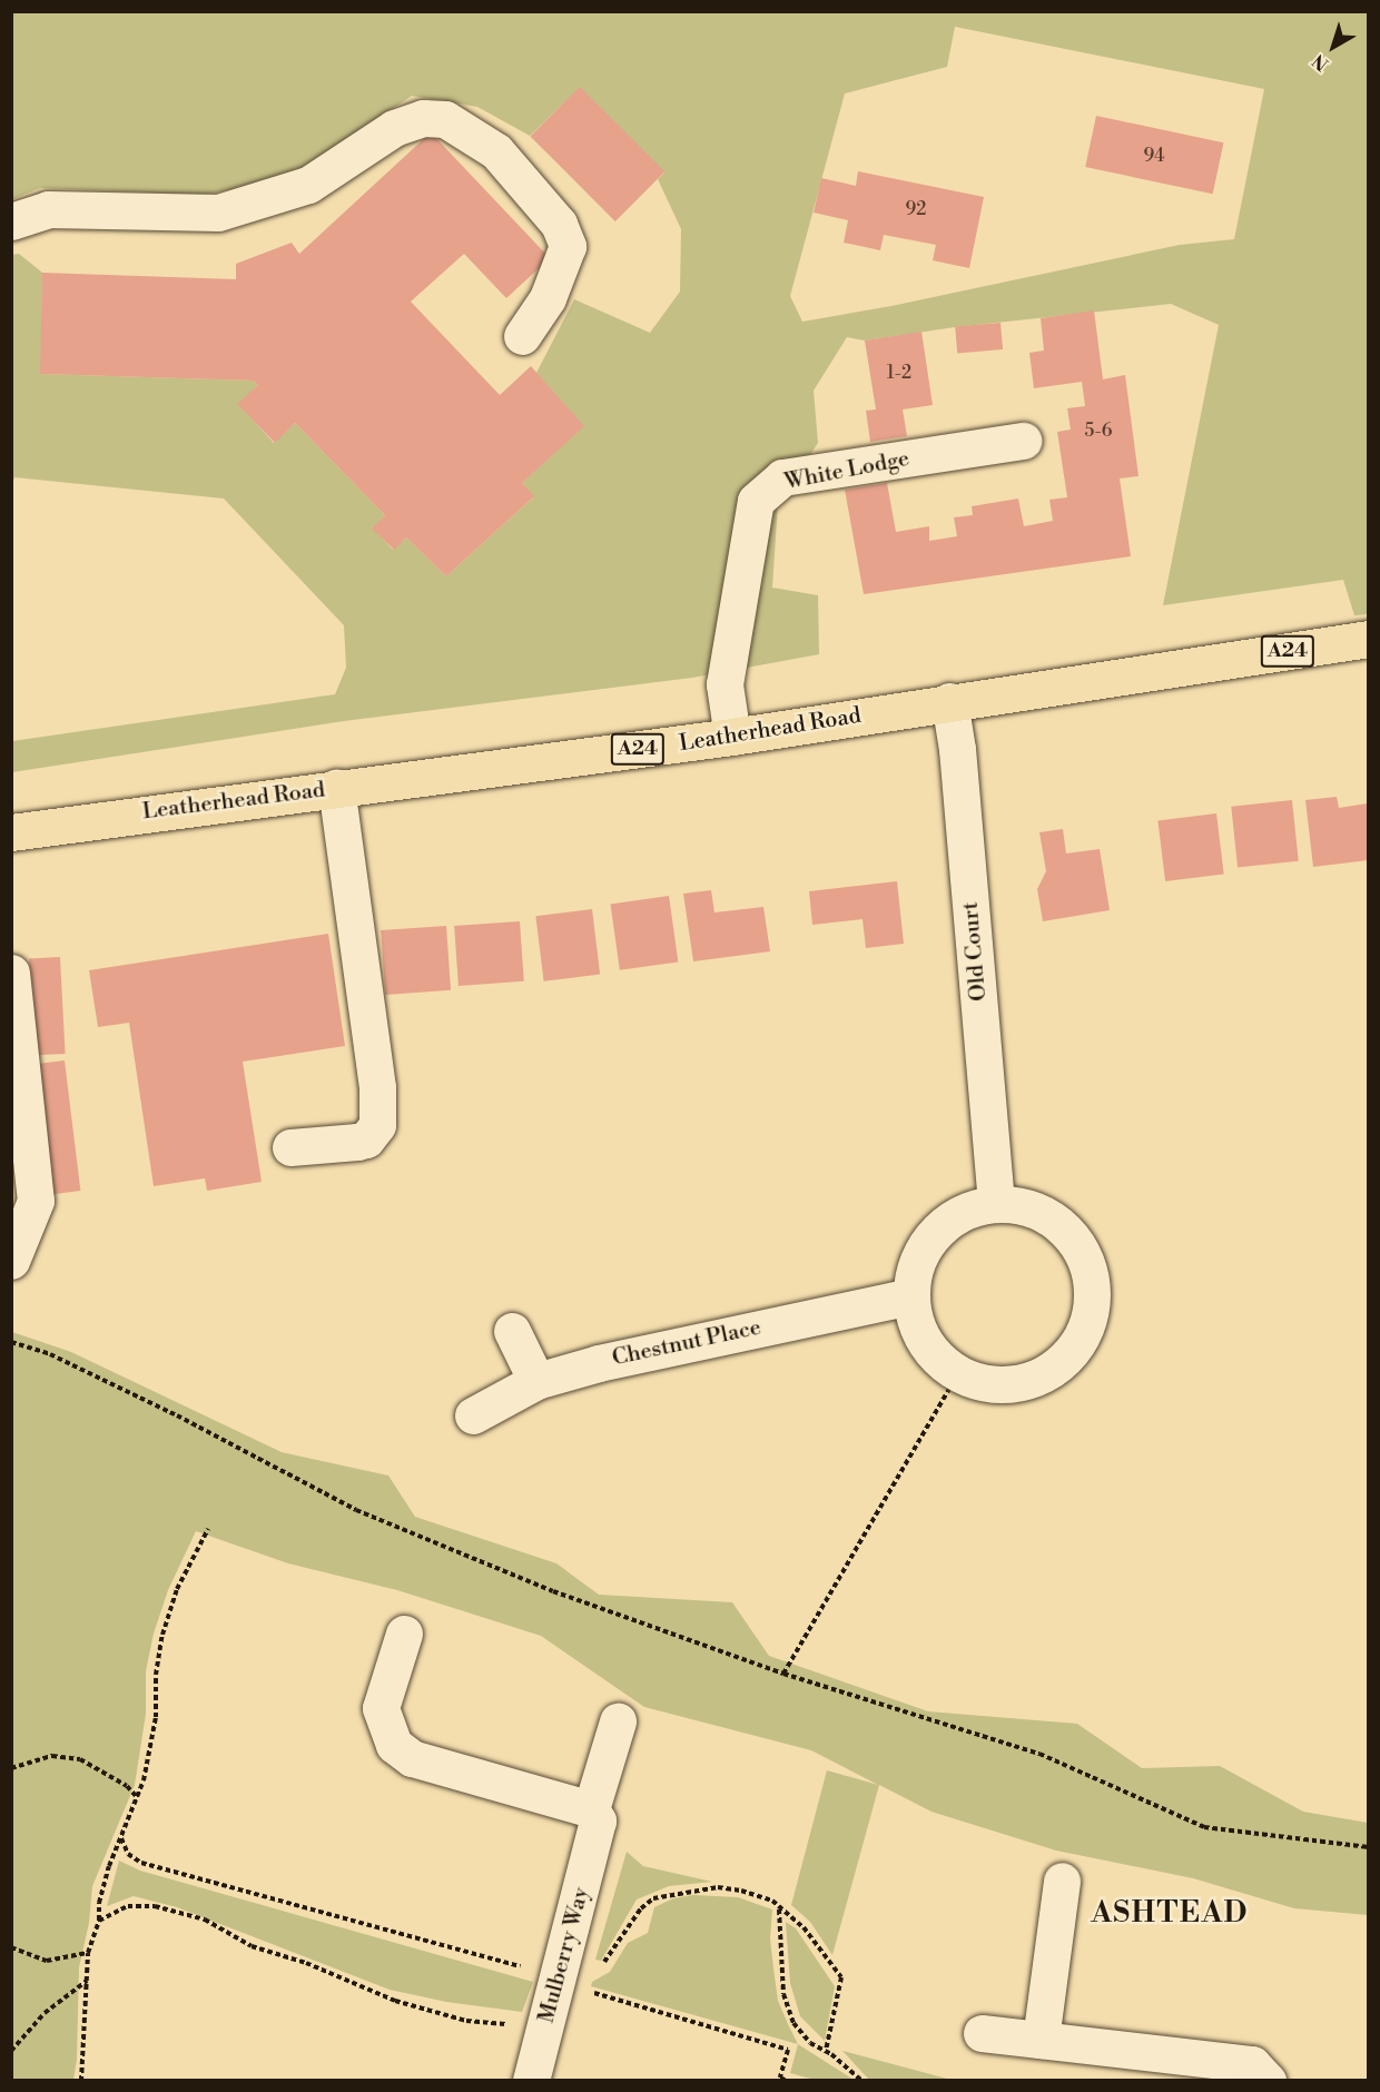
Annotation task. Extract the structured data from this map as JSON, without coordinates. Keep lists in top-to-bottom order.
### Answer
{
  "streets": {
    "highway": ["A24", "Leatherhead Road"],
    "street": [
      "White Lodge",
      "Old Court",
      "Chestnut Place",
      "Mulberry Way"
    ]
  },
  "crossings": [
    ["White Lodge", "Leatherhead Road"],
    ["Leatherhead Road", "Old Court"],
    ["Old Court", "Chestnut Place"]
  ],
  "districts": ["ASHTEAD"],
  "house_numbers": [
    "94",
    "92",
    "1-2",
    "5-6"
  ],
  "north": "bottom left"
}
